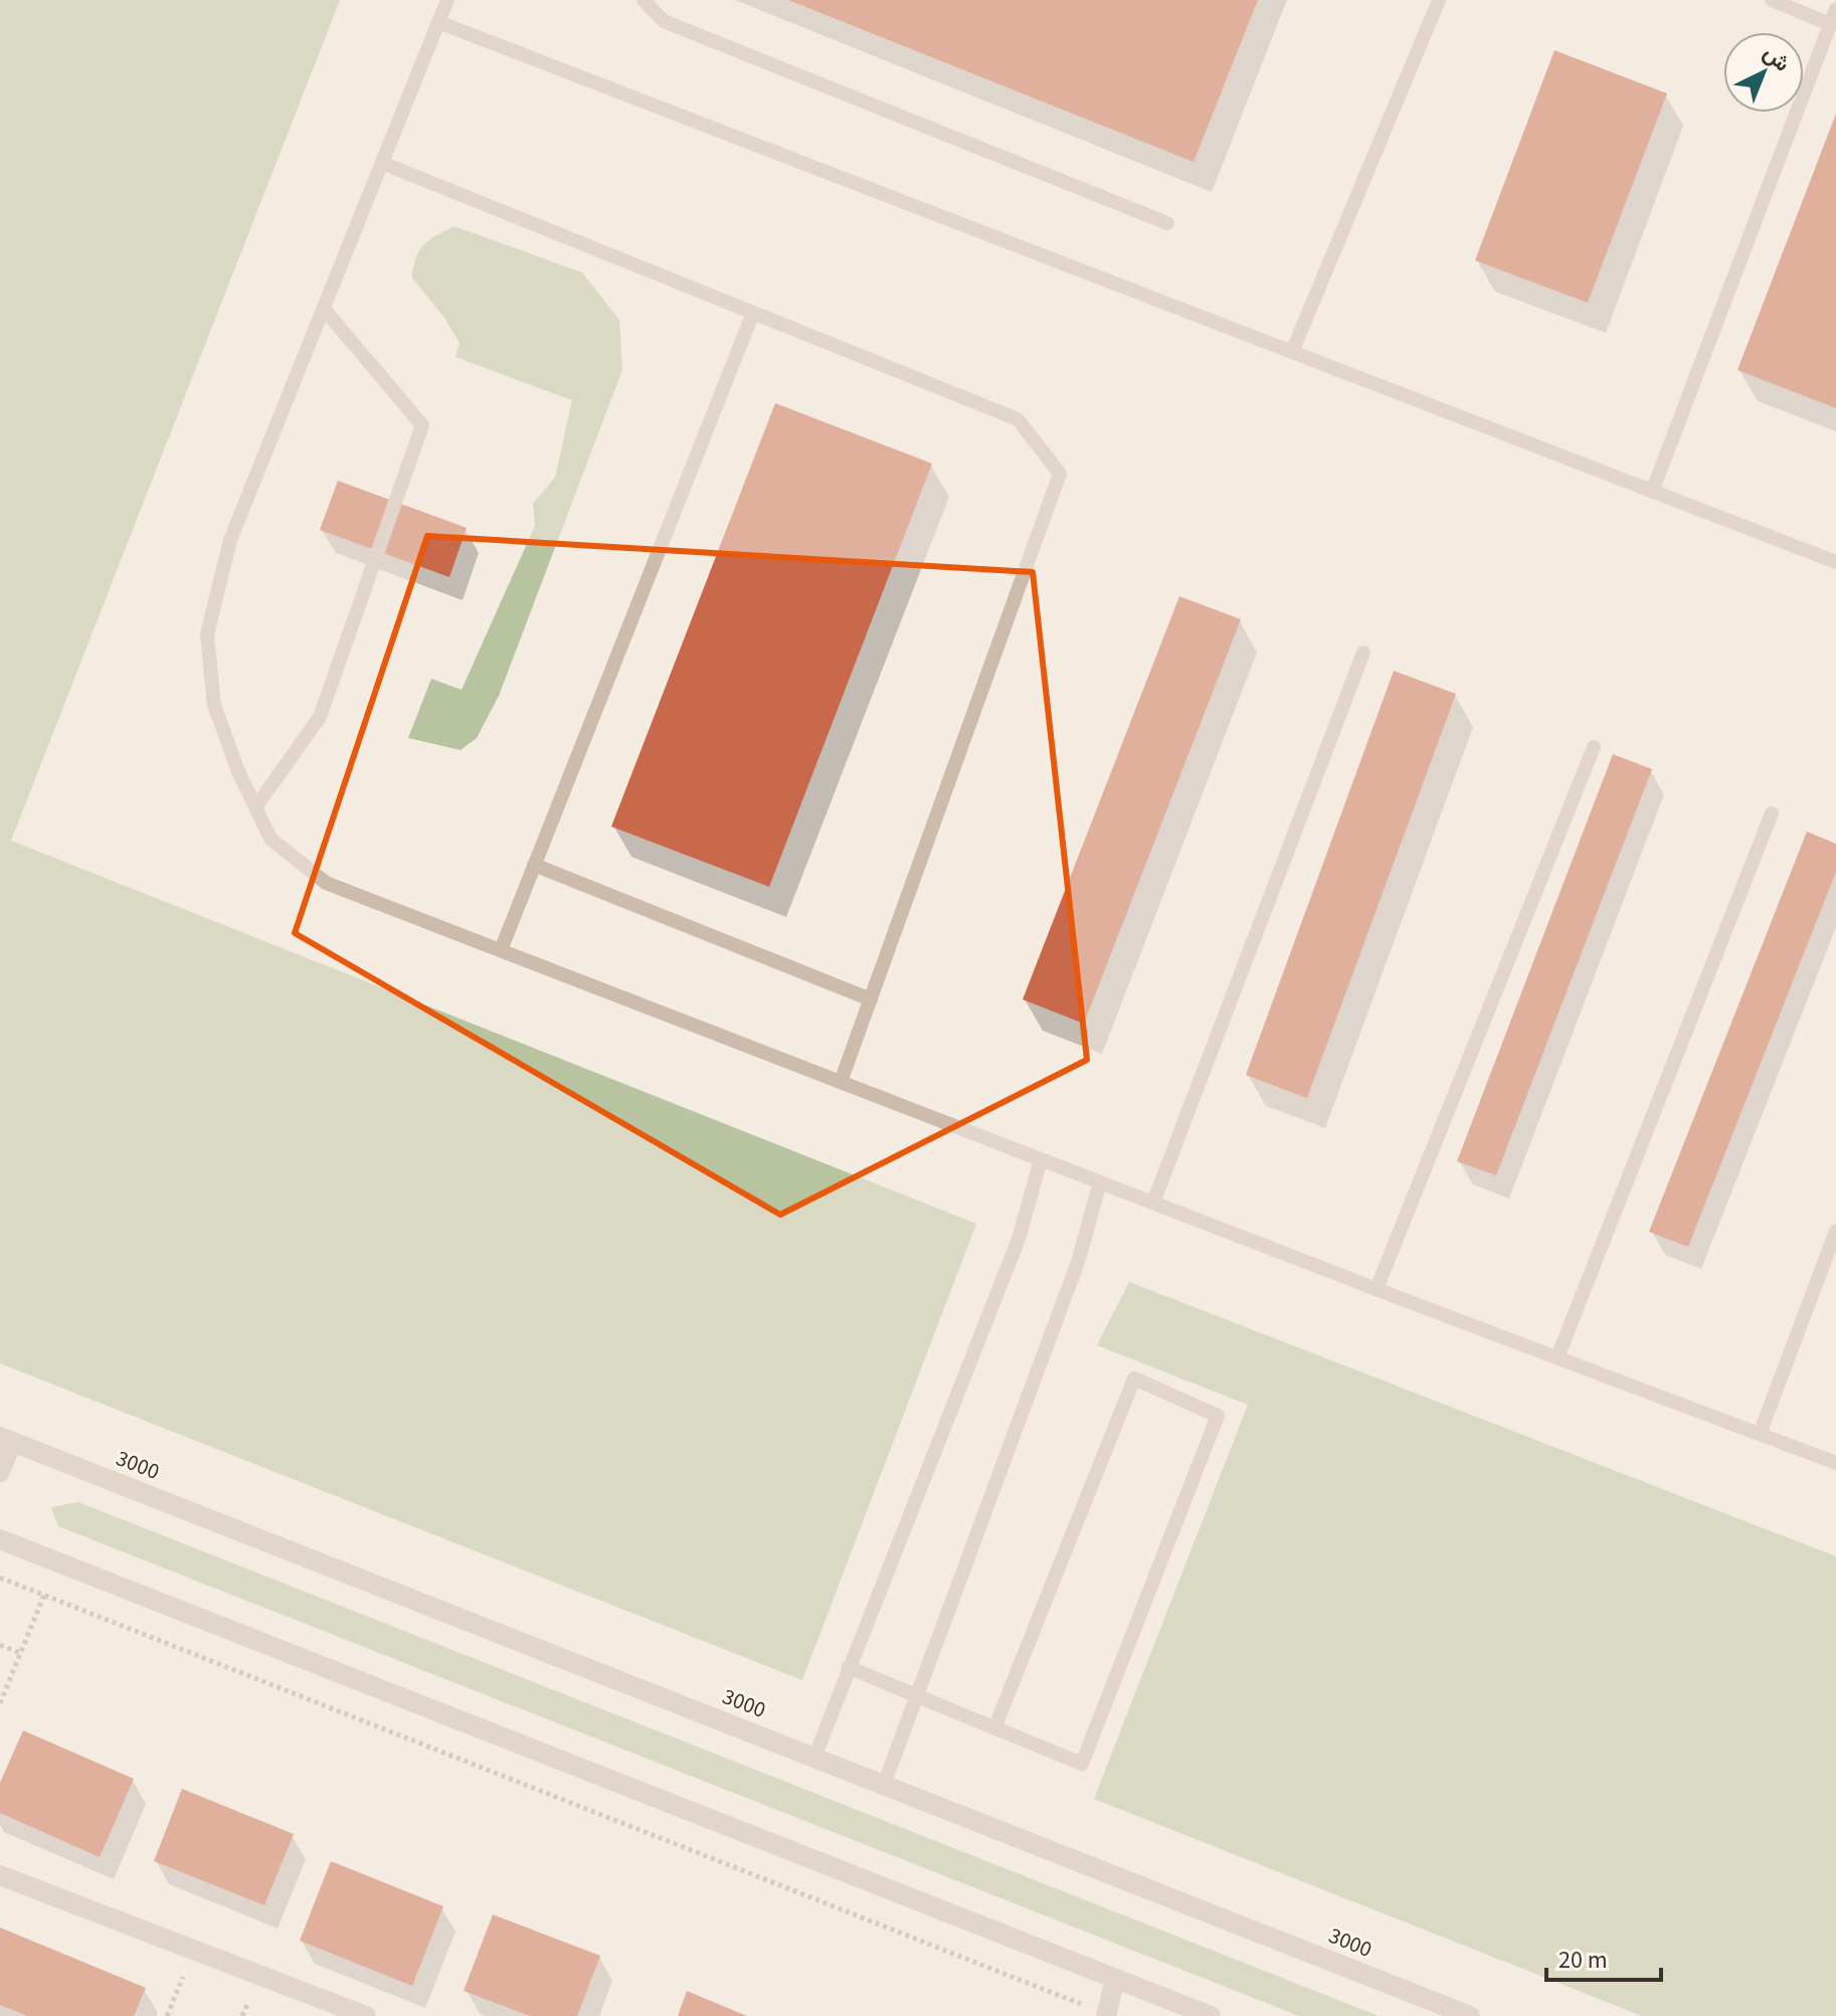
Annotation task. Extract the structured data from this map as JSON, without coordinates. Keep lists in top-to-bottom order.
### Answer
{
  "streets": {
    "street": ["3000"]
  },
  "scale_bar": "20 m",
  "north": "top right"
}
